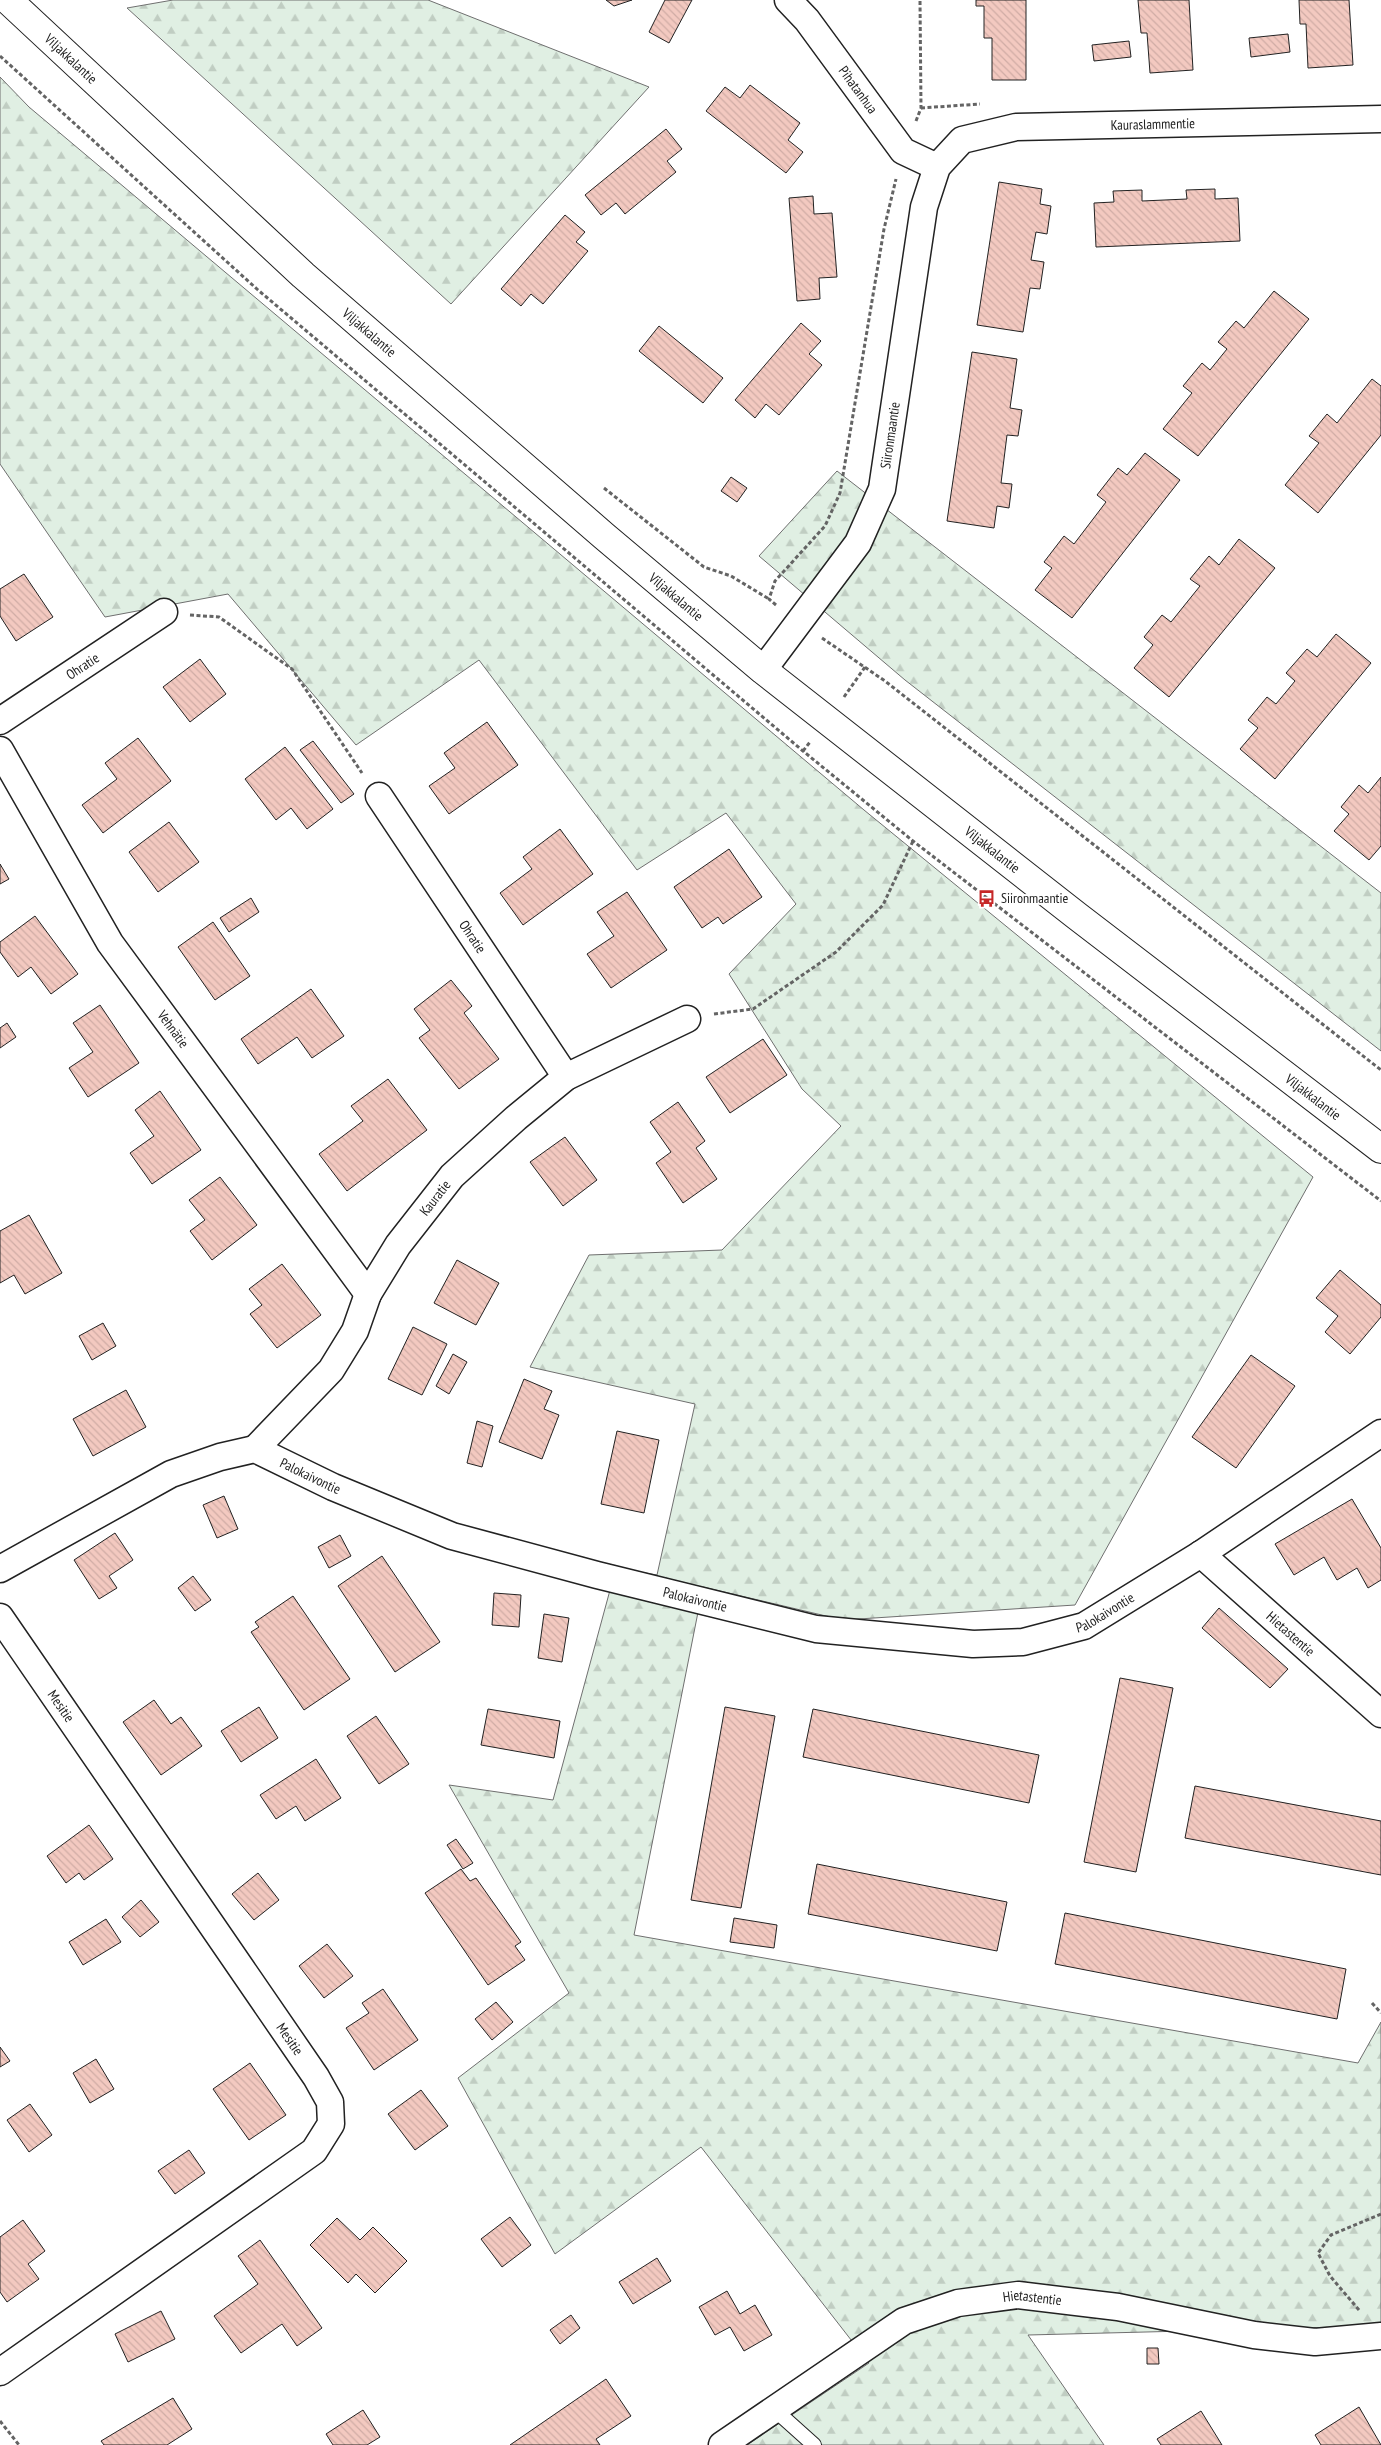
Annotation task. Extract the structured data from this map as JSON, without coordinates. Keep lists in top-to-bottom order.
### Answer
{
  "streets": {
    "main road": ["Viljakkalantie"],
    "street": [
      "Pihatanhua",
      "Kauraslammentie",
      "Siironmaantie",
      "Ohratie",
      "Vehnätie",
      "Kauratie",
      "Palokaivontie",
      "Hietastentie",
      "Mesitie"
    ]
  },
  "crossings": [
    ["Viljakkalantie", "Siironmaantie"],
    ["Pihatanhua", "Kauraslammentie"],
    ["Pihatanhua", "Siironmaantie"],
    ["Kauraslammentie", "Siironmaantie"],
    ["Ohratie", "Kauratie"],
    ["Vehnätie", "Kauratie"],
    ["Kauratie", "Palokaivontie"],
    ["Palokaivontie", "Hietastentie"]
  ],
  "places": {
    "bus stop": ["Siironmaantie"]
  }
}
